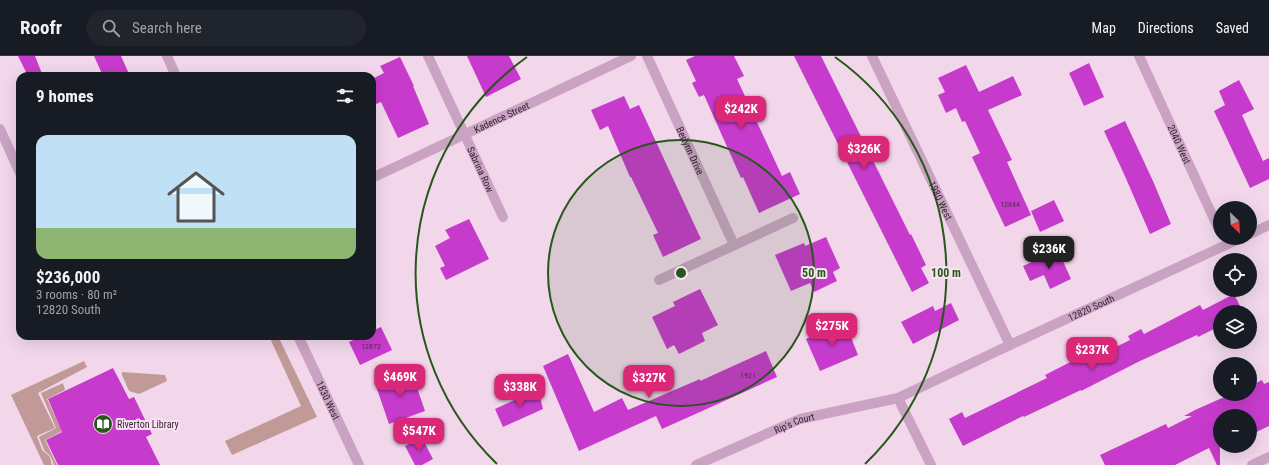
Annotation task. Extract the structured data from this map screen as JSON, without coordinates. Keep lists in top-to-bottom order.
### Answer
{
  "streets": {
    "street": [
      "Kadence Street",
      "2040 West",
      "Berlynn Drive",
      "Sabrina Row",
      "1980 West",
      "12820 South",
      "1830 West",
      "Rip's Court"
    ]
  },
  "crossings": [
    ["Kadence Street", "Sabrina Row"],
    ["1980 West", "12820 South"],
    ["12820 South", "Rip's Court"]
  ],
  "places": {
    "library": ["Riverton Library"]
  },
  "house_numbers": ["12844", "12872", "1921"],
  "north": "bottom right",
  "page": {
    "header": "Roofr",
    "search": "Search here",
    "nav": ["Map", "Directions", "Saved"],
    "heading": "9 homes",
    "price": [
      "$242K",
      "$326K",
      "$236K",
      "$275K",
      "$237K",
      "$469K",
      "$327K",
      "$338K",
      "$547K"
    ],
    "list": [
      {
        "name": "$236,000",
        "note": "3 rooms · 80 m² · 12820 South"
      }
    ],
    "map_buttons": ["+", "−"]
  },
  "rings": ["50 m", "100 m"]
}
